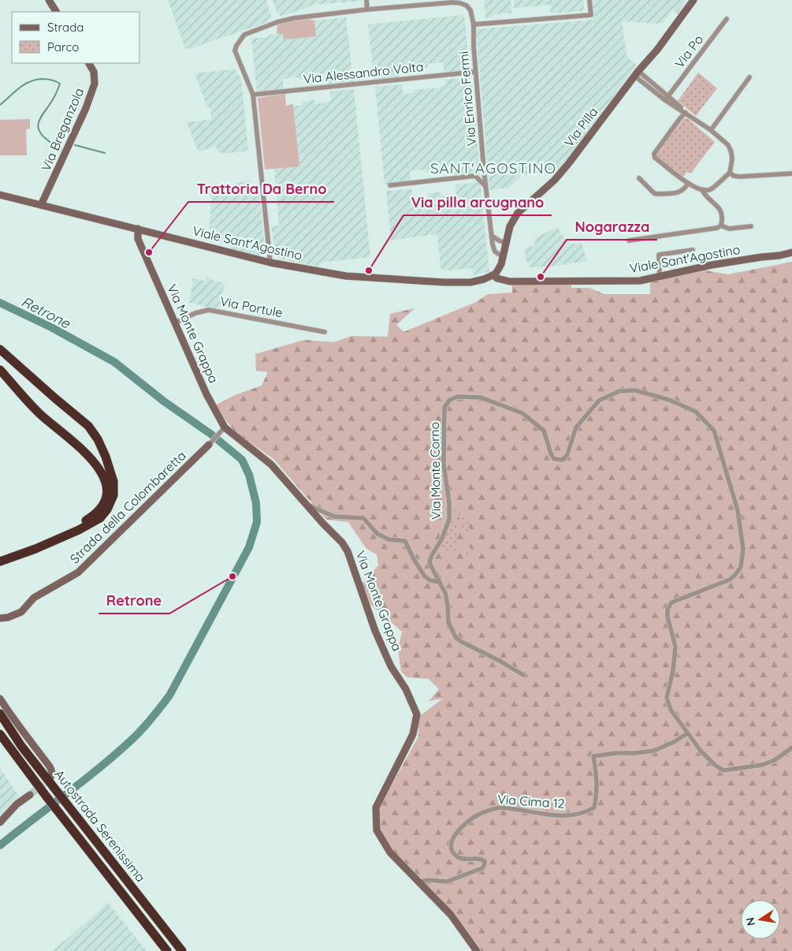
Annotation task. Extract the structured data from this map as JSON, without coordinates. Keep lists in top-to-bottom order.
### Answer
{
  "streets": {
    "highway": ["Autostrada Serenissima"],
    "street": [
      "Via Po",
      "Via Alessandro Volta",
      "Via Enrico Fermi",
      "Via Pilla",
      "Via Breganzola",
      "Viale Sant'Agostino",
      "Via Portule",
      "Via Monte Grappa",
      "Via Monte Corno",
      "Strada della Colombaretta",
      "Via Cima 12"
    ]
  },
  "crossings": [
    ["Via Alessandro Volta", "Via Enrico Fermi"],
    ["Via Enrico Fermi", "Via Pilla"],
    ["Via Pilla", "Viale Sant'Agostino"],
    ["Via Breganzola", "Viale Sant'Agostino"],
    ["Viale Sant'Agostino", "Via Monte Grappa"],
    ["Via Portule", "Via Monte Grappa"],
    ["Via Monte Grappa", "Via Cima 12"],
    ["Via Monte Corno", "Via Cima 12"]
  ],
  "districts": ["SANT'AGOSTINO"],
  "water": ["Retrone"],
  "places": [
    "Trattoria Da Berno",
    "Via pilla arcugnano",
    "Nogarazza",
    "Retrone"
  ],
  "legend": ["Strada", "Parco"],
  "north": "left"
}
